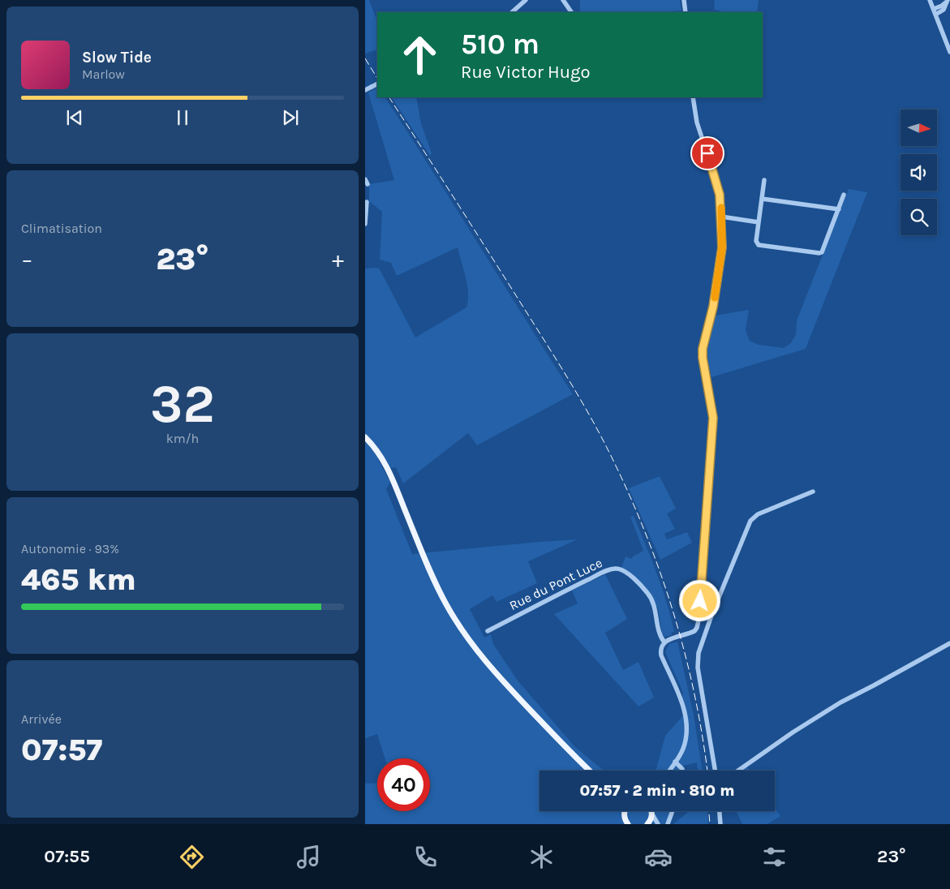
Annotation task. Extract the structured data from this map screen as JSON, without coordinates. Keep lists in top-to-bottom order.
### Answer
{
  "streets": {
    "street": ["Rue du Pont Luce"]
  },
  "north": "right",
  "page": {
    "turn": ["510 m", "Rue Victor Hugo"],
    "song": ["Slow Tide", "Marlow"],
    "tile": [
      "Climatisation",
      ["32", "km/h"],
      ["Autonomie · 93%", "465 km"],
      ["Arrivée", "07:57"]
    ],
    "heat": ["−", "23°", "+"],
    "limit": "40",
    "trip": "07:57 · 2 min · 810 m",
    "tabs": ["07:55", "23°"]
  }
}
